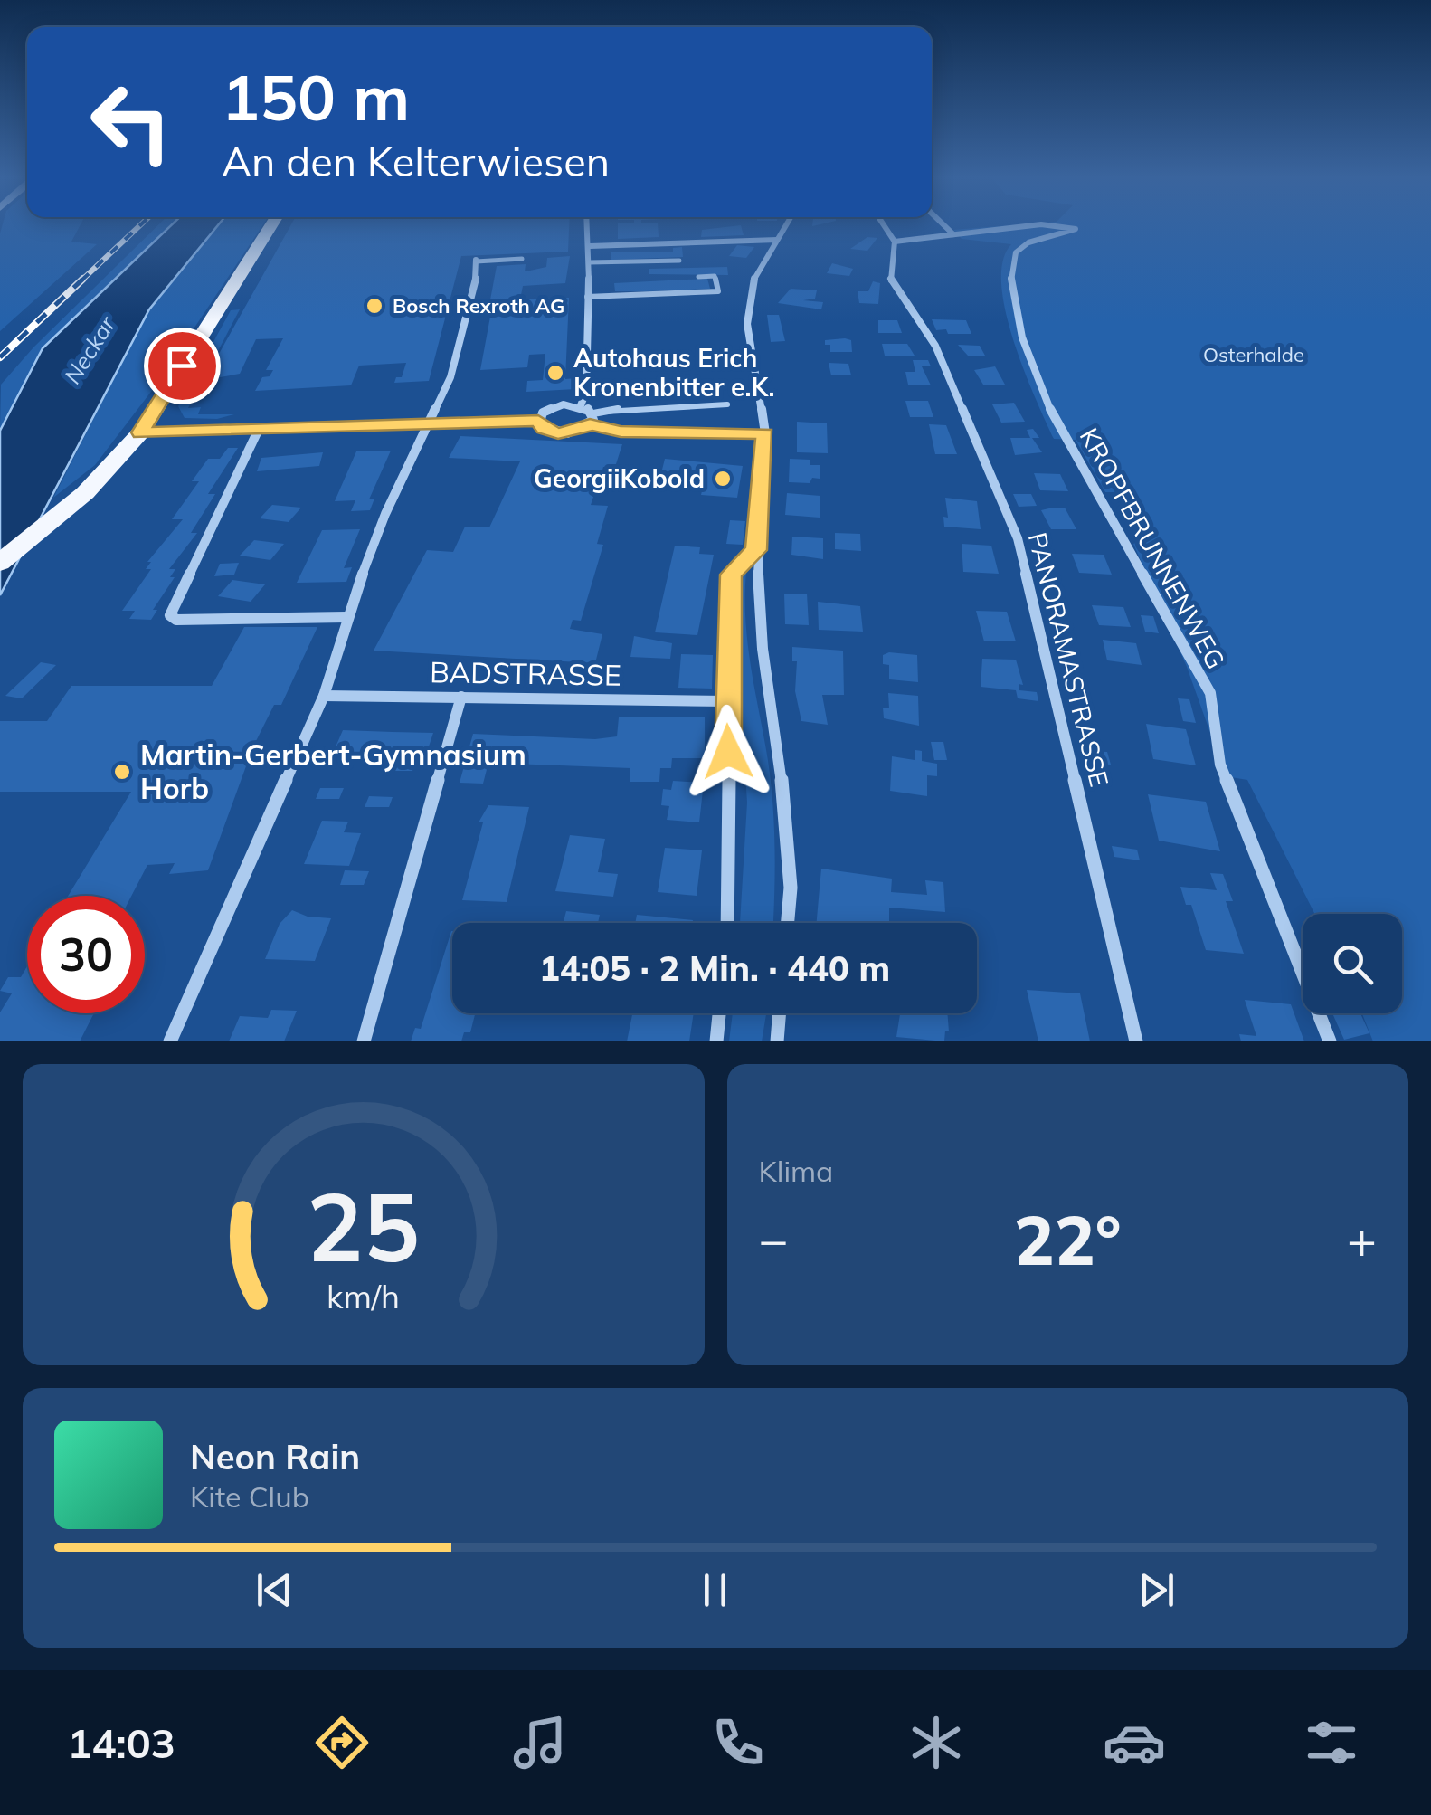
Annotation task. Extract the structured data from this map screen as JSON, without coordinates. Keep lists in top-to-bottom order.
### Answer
{
  "streets": {
    "street": ["KROPFBRUNNENWEG", "PANORAMASTRASSE", "BADSTRASSE"]
  },
  "water": ["Neckar"],
  "parks": ["Osterhalde"],
  "places": [
    "Bosch Rexroth AG",
    "Autohaus Erich Kronenbitter e.K.",
    "GeorgiiKobold",
    "Martin-Gerbert-Gymnasium Horb"
  ],
  "page": {
    "turn": ["150 m", "An den Kelterwiesen"],
    "limit": "30",
    "trip": "14:05 · 2 Min. · 440 m",
    "tile": "Klima",
    "heat": ["−", "22°", "+"],
    "song": ["Neon Rain", "Kite Club"],
    "tabs": "14:03",
    "gauge": ["25", "km/h"]
  }
}
